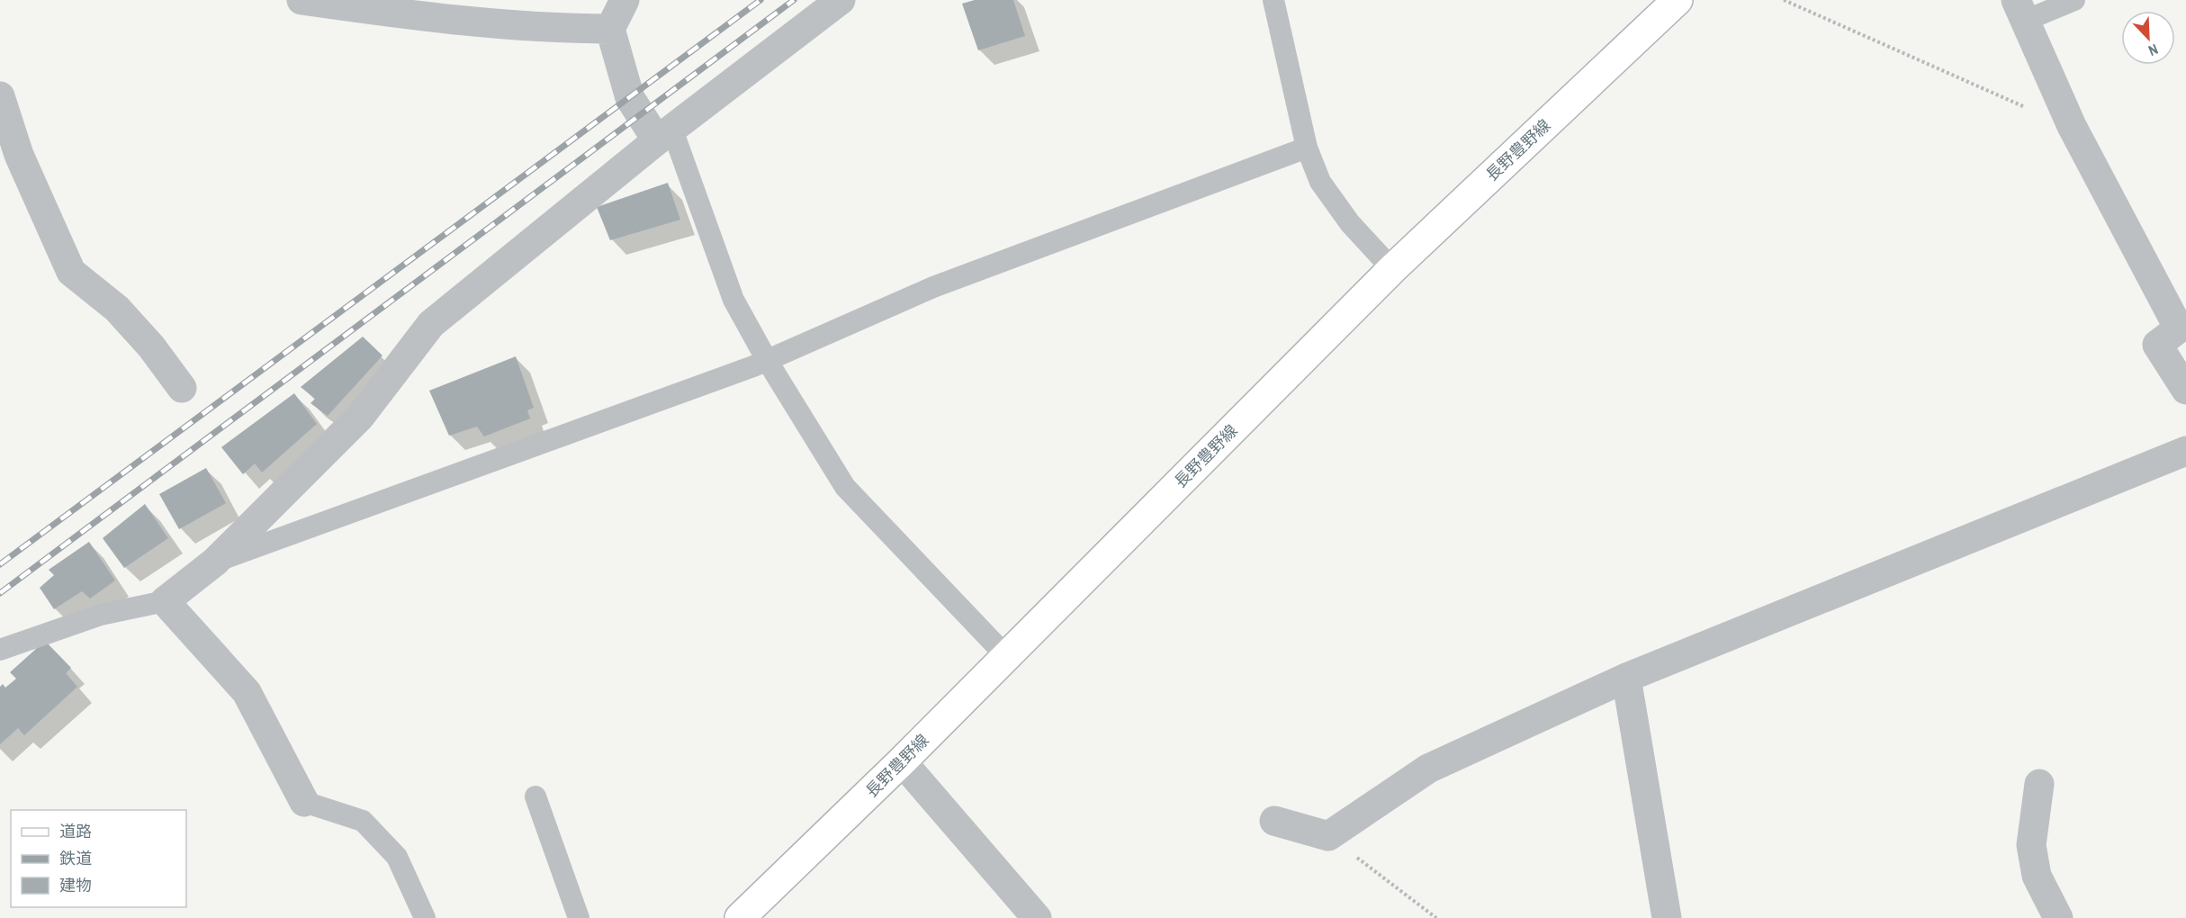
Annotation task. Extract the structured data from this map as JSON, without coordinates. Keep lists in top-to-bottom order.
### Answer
{
  "streets": {
    "main road": ["長野豊野線"]
  },
  "legend": ["道路", "鉄道", "建物"],
  "north": "bottom right"
}
